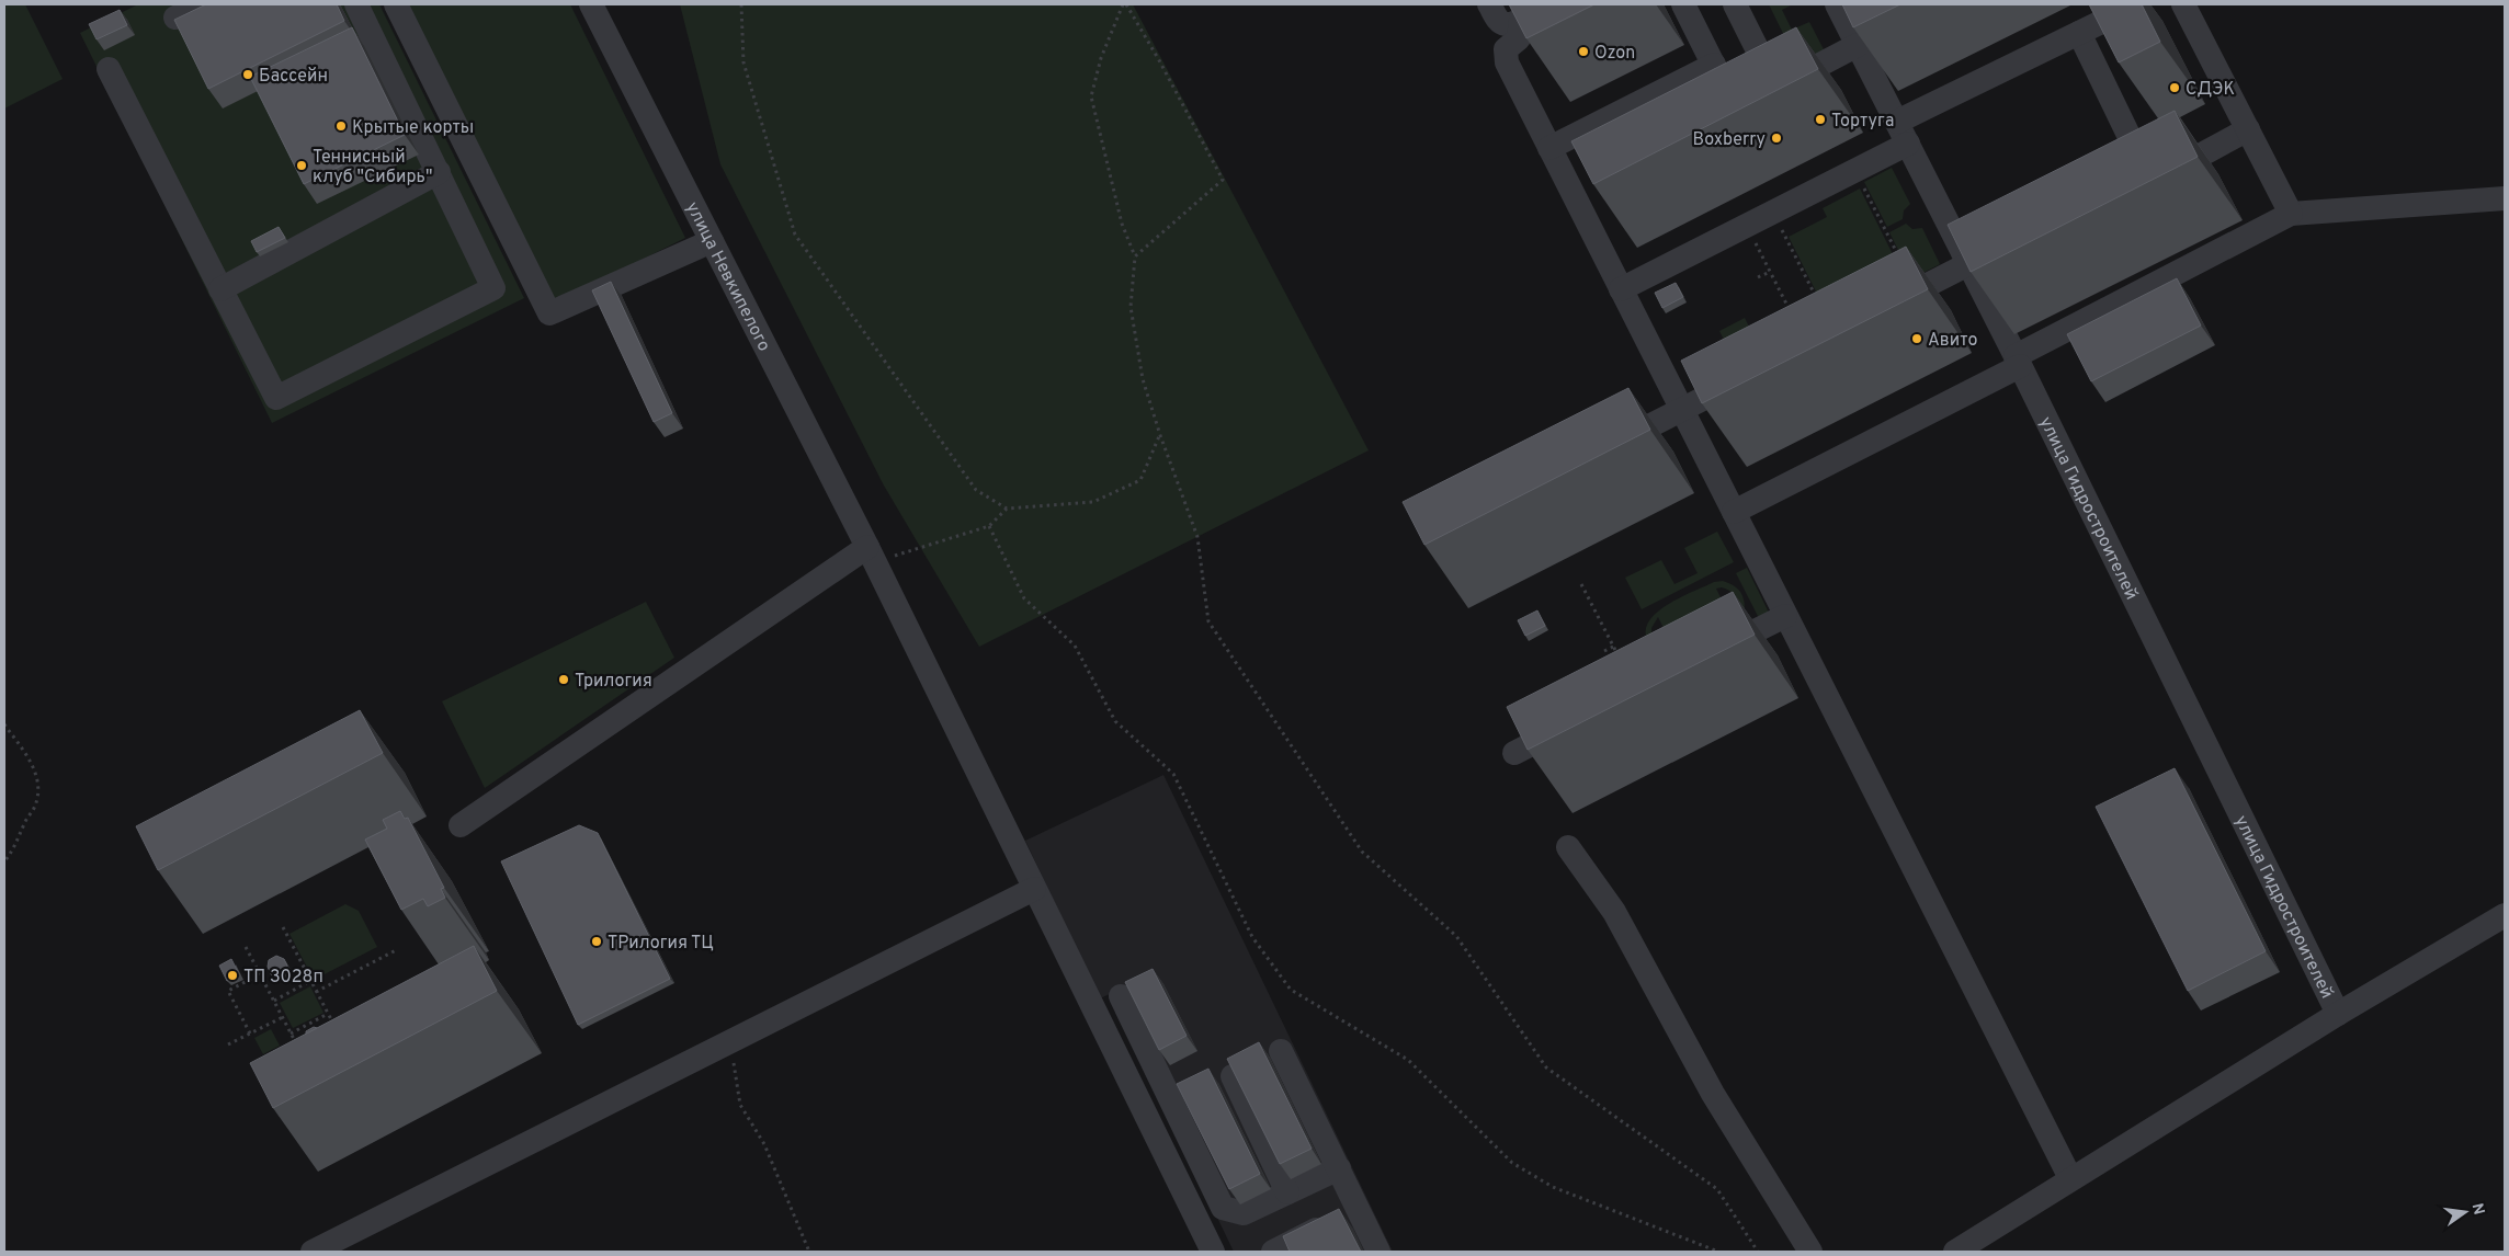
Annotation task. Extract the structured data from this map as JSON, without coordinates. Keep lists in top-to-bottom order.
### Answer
{
  "streets": {
    "street": ["улица Невкипелого", "улица Гидростроителей"]
  },
  "places": [
    "Ozon",
    "Бассейн",
    "СДЭК",
    "Тортуга",
    "Крытые корты",
    "Boxberry",
    "Теннисный клуб \"Сибирь\"",
    "Авито",
    "Трилогия",
    "ТРилогия ТЦ",
    "ТП 3028п"
  ],
  "north": "right"
}
